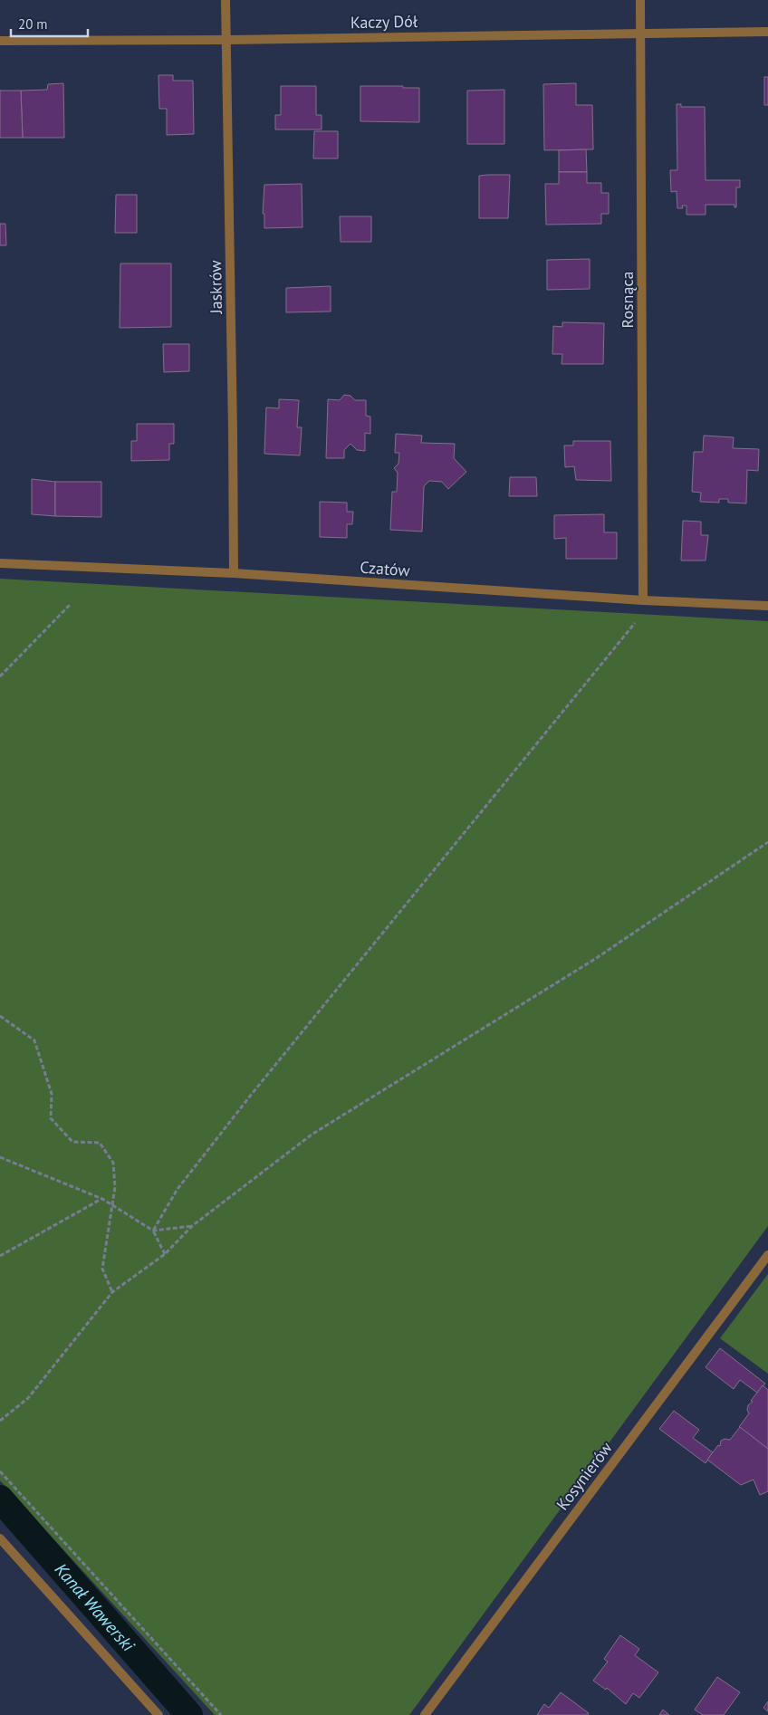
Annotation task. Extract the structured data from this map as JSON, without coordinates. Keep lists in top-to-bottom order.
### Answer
{
  "streets": {
    "street": [
      "Kaczy Dół",
      "Jaskrów",
      "Rosnąca",
      "Czatów",
      "Kosynierów"
    ]
  },
  "crossings": [
    ["Kaczy Dół", "Jaskrów"],
    ["Kaczy Dół", "Rosnąca"],
    ["Jaskrów", "Czatów"],
    ["Rosnąca", "Czatów"]
  ],
  "water": ["Kanał Wawerski"],
  "scale_bar": "20 m"
}
